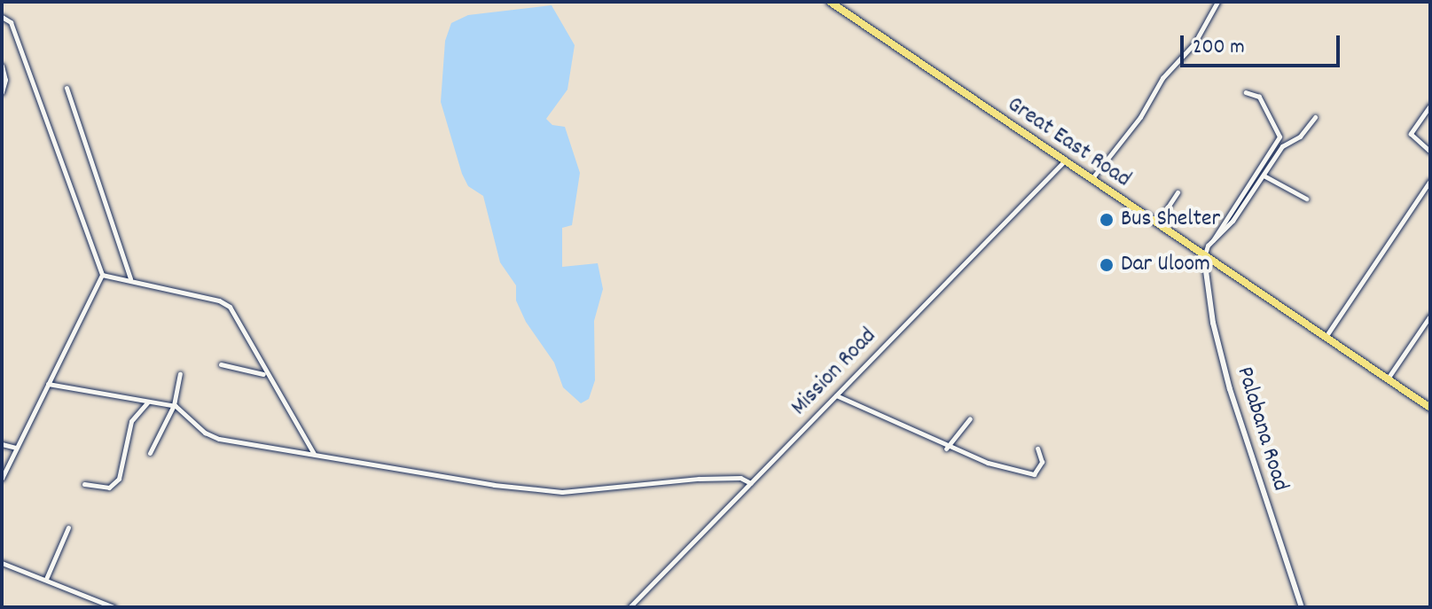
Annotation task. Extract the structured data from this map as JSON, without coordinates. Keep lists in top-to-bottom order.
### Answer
{
  "streets": {
    "highway": ["Great East Road"],
    "street": ["Mission Road", "Palabana Road"]
  },
  "crossings": [
    ["Great East Road", "Mission Road"],
    ["Great East Road", "Palabana Road"]
  ],
  "places": ["Bus Shelter", "Dar Uloom"],
  "scale_bar": "200 m"
}
